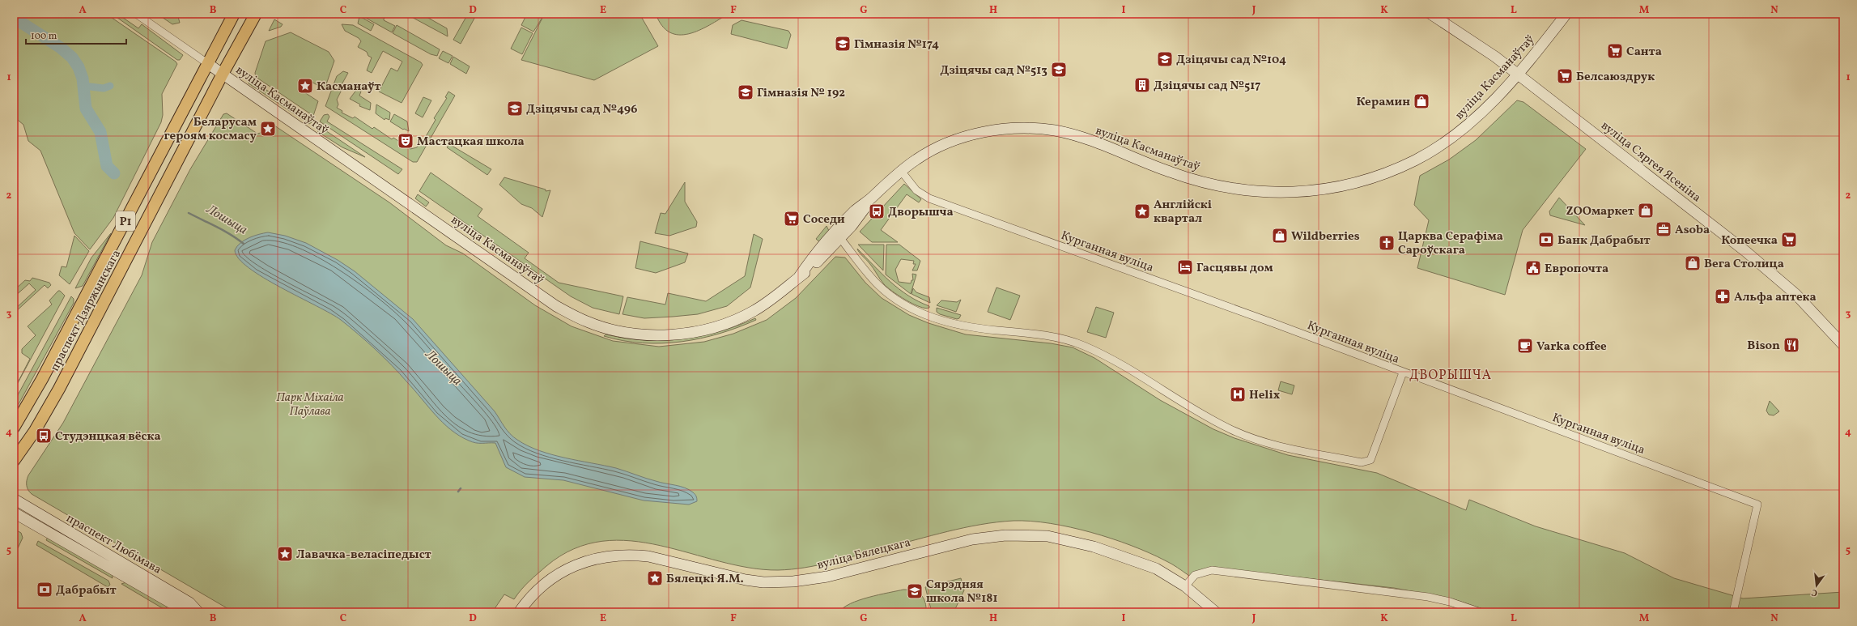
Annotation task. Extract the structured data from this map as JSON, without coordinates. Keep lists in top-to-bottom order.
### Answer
{
  "streets": {
    "main road": ["Р1", "праспект Дзяржынскага"],
    "street": [
      "вуліца Касманаўтаў",
      "вуліца Сяргея Ясеніна",
      "Курганная вуліца",
      "праспект Любімава",
      "вуліца Бялецкага"
    ]
  },
  "crossings": [
    ["вуліца Касманаўтаў", "вуліца Сяргея Ясеніна"],
    ["вуліца Касманаўтаў", "Курганная вуліца"],
    ["вуліца Касманаўтаў", "праспект Дзяржынскага"]
  ],
  "districts": ["ДВОРЫШЧА"],
  "water": ["Лошыца"],
  "parks": ["Парк Міхаіла Паўлава"],
  "places": {
    "school or university": [
      "Гімназія №174",
      "Дзіцячы сад №104",
      "Дзіцячы сад №513",
      "Гімназія № 192",
      "Дзіцячы сад №496",
      "Сярэдняя школа №181"
    ],
    "supermarket": [
      "Санта",
      "Белсаюздрук",
      "Соседи",
      "Копеечка"
    ],
    "building": ["Дзіцячы сад №517"],
    "place": [
      "Касманаўт",
      "Беларусам героям космасу",
      "Англійскі квартал",
      "Лавачка-веласіпедыст",
      "Бялецкі Я.М."
    ],
    "shop": [
      "Керамин",
      "ZOOмаркет",
      "Wildberries",
      "Вега Столица"
    ],
    "theatre": ["Мастацкая школа"],
    "bus stop": ["Дворышча", "Студэнцкая вёска"],
    "office": ["Asoba"],
    "bank": ["Банк Дабрабыт", "Дабрабыт"],
    "church": ["Царква Серафіма Сароўскага"],
    "hotel": ["Гасцявы дом"],
    "public building": ["Европочта"],
    "pharmacy": ["Альфа аптека"],
    "restaurant": ["Bison"],
    "cafe": ["Varka coffee"],
    "hospital": ["Helix"]
  },
  "scale_bar": "100 m",
  "north": "bottom",
  "grid": {
    "columns": [
      "A",
      "B",
      "C",
      "D",
      "E",
      "F",
      "G",
      "H",
      "I",
      "J",
      "K",
      "L",
      "M",
      "N"
    ],
    "rows": [
      "1",
      "2",
      "3",
      "4",
      "5"
    ]
  }
}
